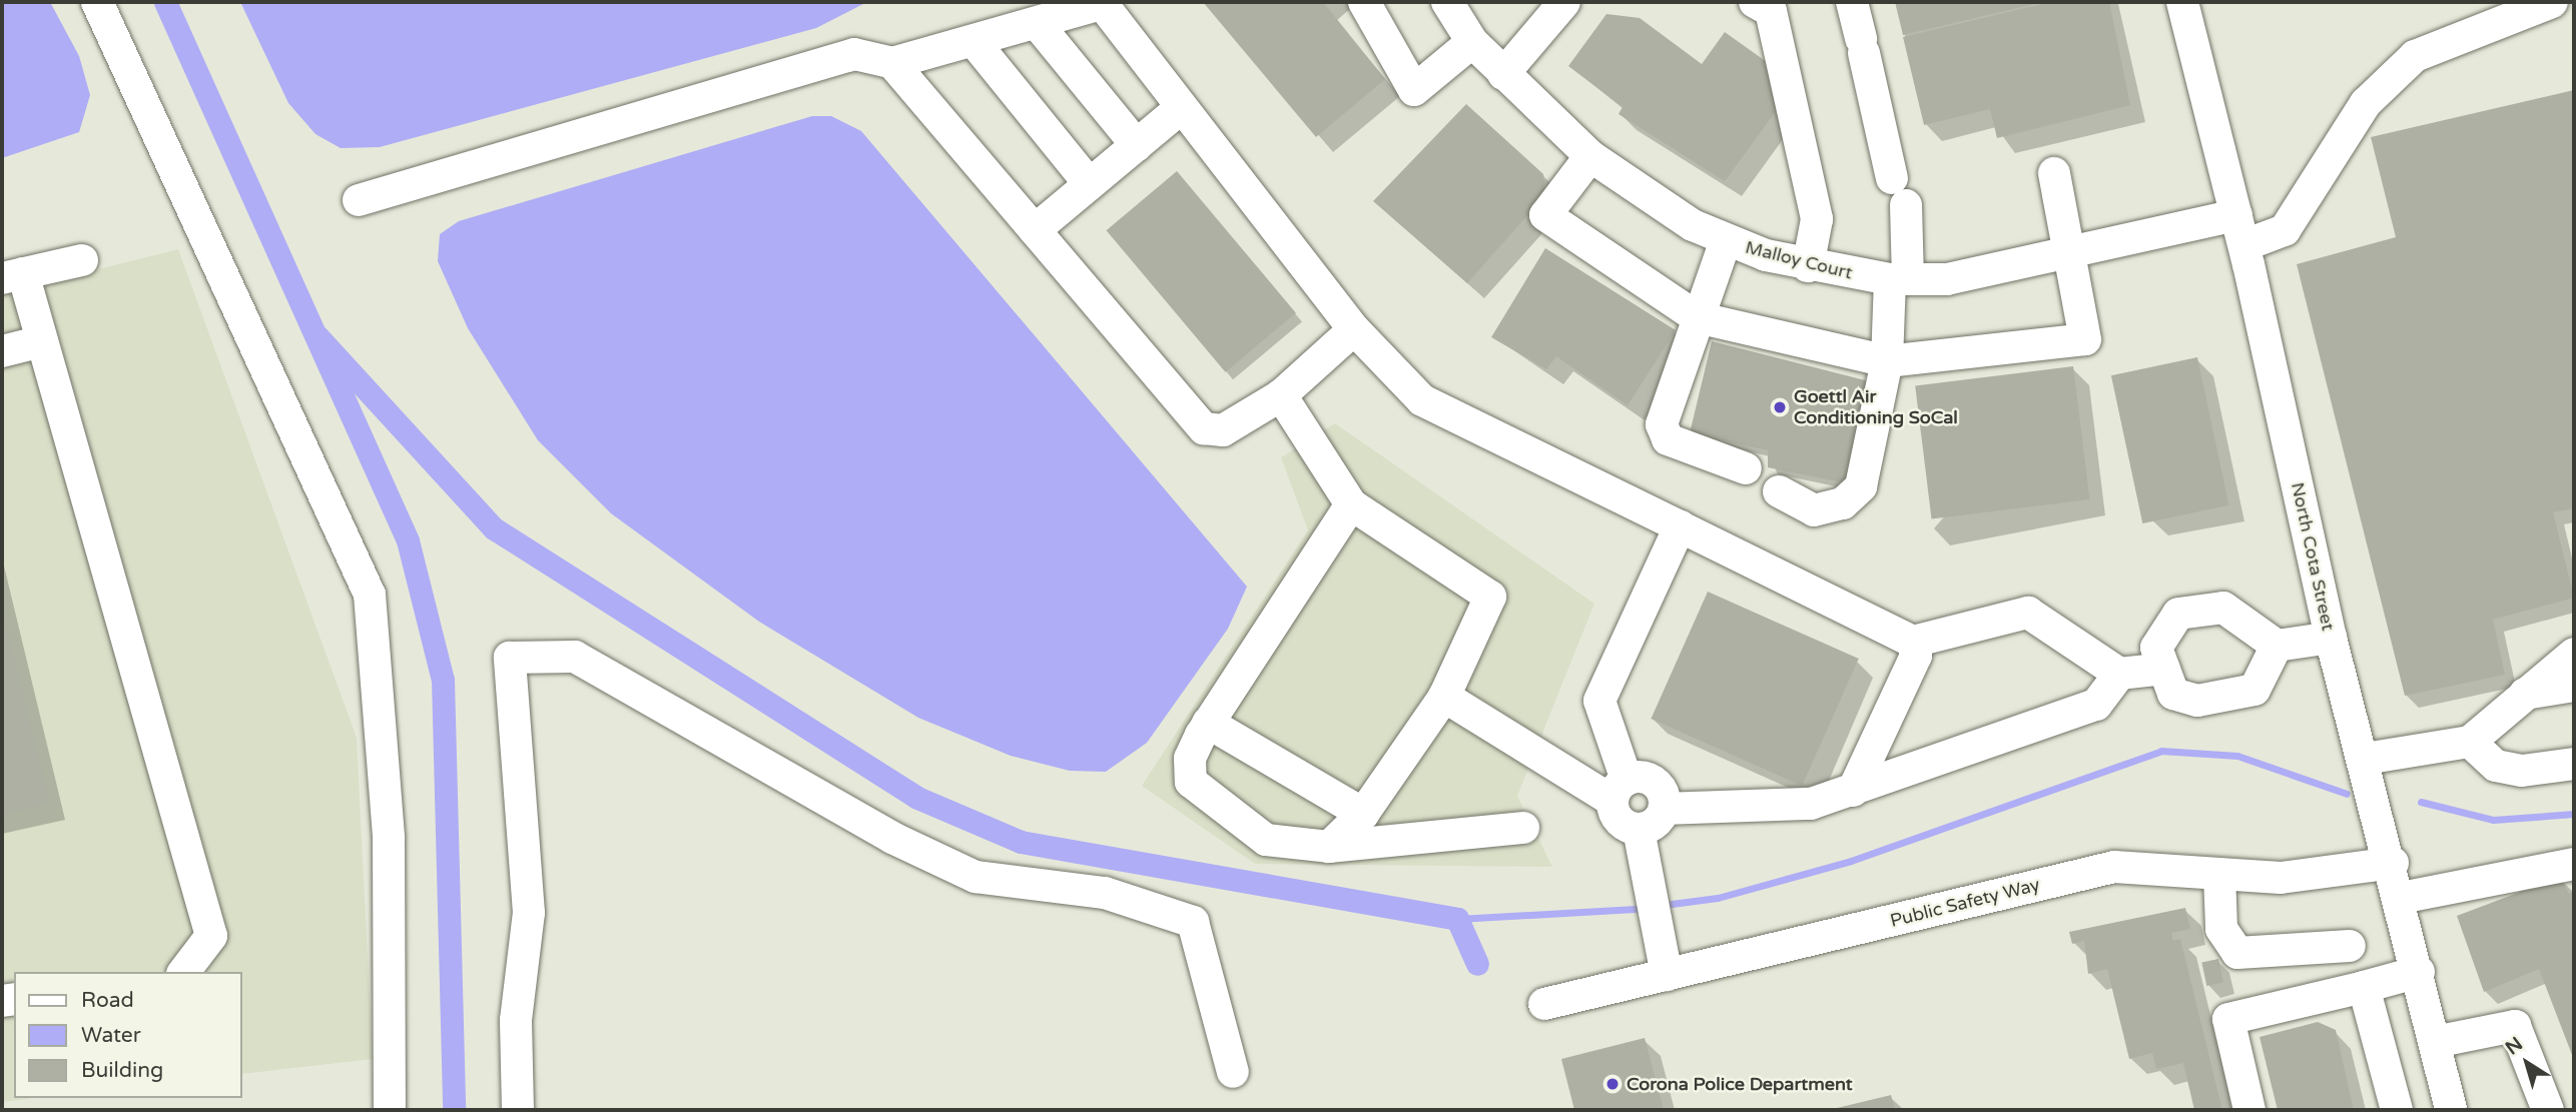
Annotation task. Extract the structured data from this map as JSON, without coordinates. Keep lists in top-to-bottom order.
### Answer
{
  "streets": {
    "street": ["Malloy Court", "North Cota Street", "Public Safety Way"]
  },
  "crossings": [
    ["Malloy Court", "North Cota Street"],
    ["North Cota Street", "Public Safety Way"]
  ],
  "places": ["Goettl Air Conditioning SoCal", "Corona Police Department"],
  "legend": ["Road", "Water", "Building"],
  "north": "top left"
}
